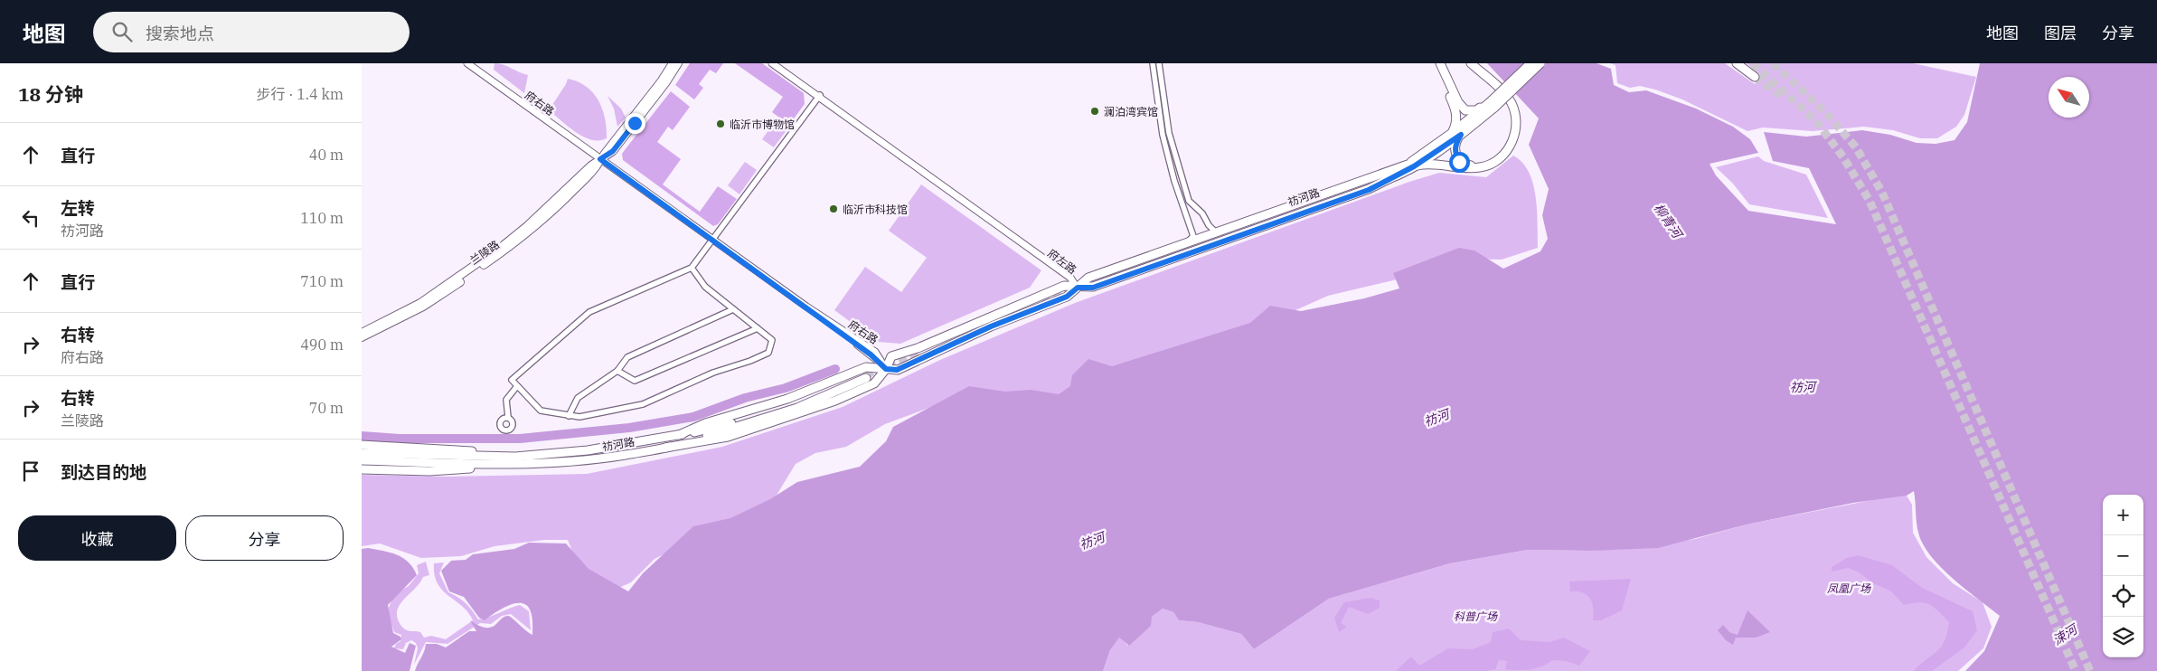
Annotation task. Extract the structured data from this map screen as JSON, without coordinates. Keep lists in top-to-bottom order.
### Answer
{
  "streets": {
    "main road": ["祊河路", "兰陵路"],
    "street": ["府右路", "府左路"]
  },
  "crossings": [
    ["府右路", "兰陵路"]
  ],
  "water": ["柳青河", "祊河", "涑河"],
  "parks": ["凤凰广场", "科普广场"],
  "places": ["澜泊湾宾馆", "临沂市博物馆", "临沂市科技馆"],
  "north": "top left",
  "page": {
    "header": "地图",
    "search": "搜索地点",
    "nav": ["地图", "图层", "分享"],
    "heading": ["18 分钟", "步行 · 1.4 km"],
    "list": [
      ["直行", "40 m"],
      ["左转", "祊河路", "110 m"],
      ["直行", "710 m"],
      ["右转", "府右路", "490 m"],
      ["右转", "兰陵路", "70 m"],
      "到达目的地"
    ],
    "map_buttons": ["+", "−"],
    "buttons": ["收藏", "分享"]
  }
}
